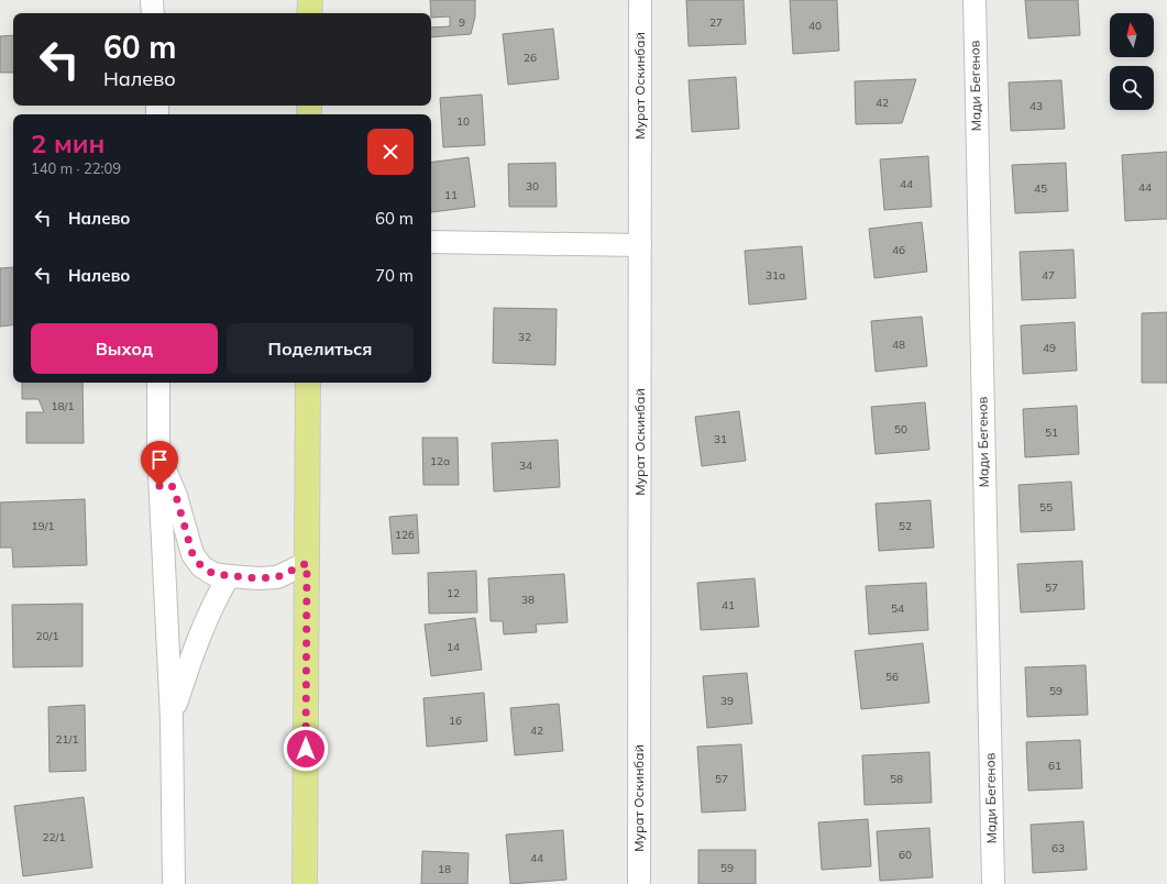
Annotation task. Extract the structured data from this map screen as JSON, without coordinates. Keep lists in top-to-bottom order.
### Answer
{
  "streets": {
    "street": ["Мурат Оскинбай", "Мади Бегенов"]
  },
  "house_numbers": [
    "9",
    "27",
    "40",
    "26",
    "42",
    "43",
    "10",
    "44",
    "30",
    "44",
    "45",
    "11",
    "46",
    "31а",
    "47",
    "32",
    "48",
    "49",
    "18/1",
    "50",
    "51",
    "31",
    "12а",
    "34",
    "55",
    "19/1",
    "52",
    "12б",
    "57",
    "12",
    "38",
    "41",
    "54",
    "20/1",
    "14",
    "56",
    "59",
    "39",
    "16",
    "42",
    "21/1",
    "61",
    "57",
    "58",
    "22/1",
    "63",
    "60",
    "44",
    "59",
    "18"
  ],
  "north": "top",
  "page": {
    "turn": ["60 m", "Налево"],
    "heading": ["2 мин", "140 m · 22:09"],
    "list": [
      {
        "name": "Налево",
        "value": "60 m"
      },
      {
        "name": "Налево",
        "value": "70 m"
      }
    ],
    "buttons": ["Выход", "Поделиться"]
  }
}
